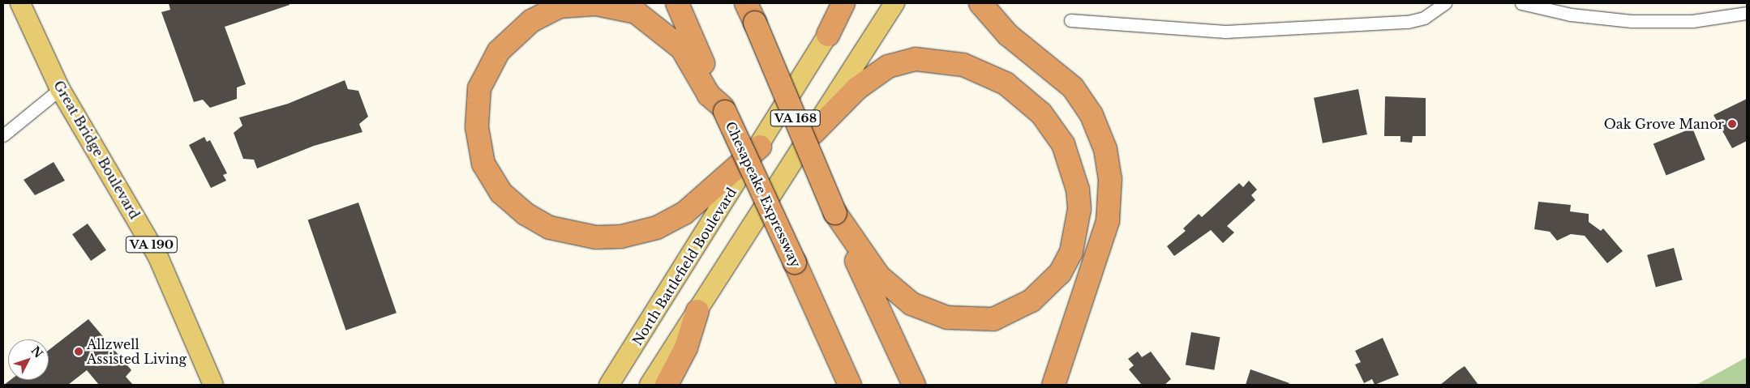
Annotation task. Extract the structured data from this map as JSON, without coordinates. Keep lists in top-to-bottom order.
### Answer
{
  "streets": {
    "highway": ["VA 168", "Chesapeake Expressway"],
    "main road": ["Great Bridge Boulevard", "VA 190", "North Battlefield Boulevard"]
  },
  "places": ["Oak Grove Manor", "Allzwell Assisted Living"],
  "north": "top right"
}
